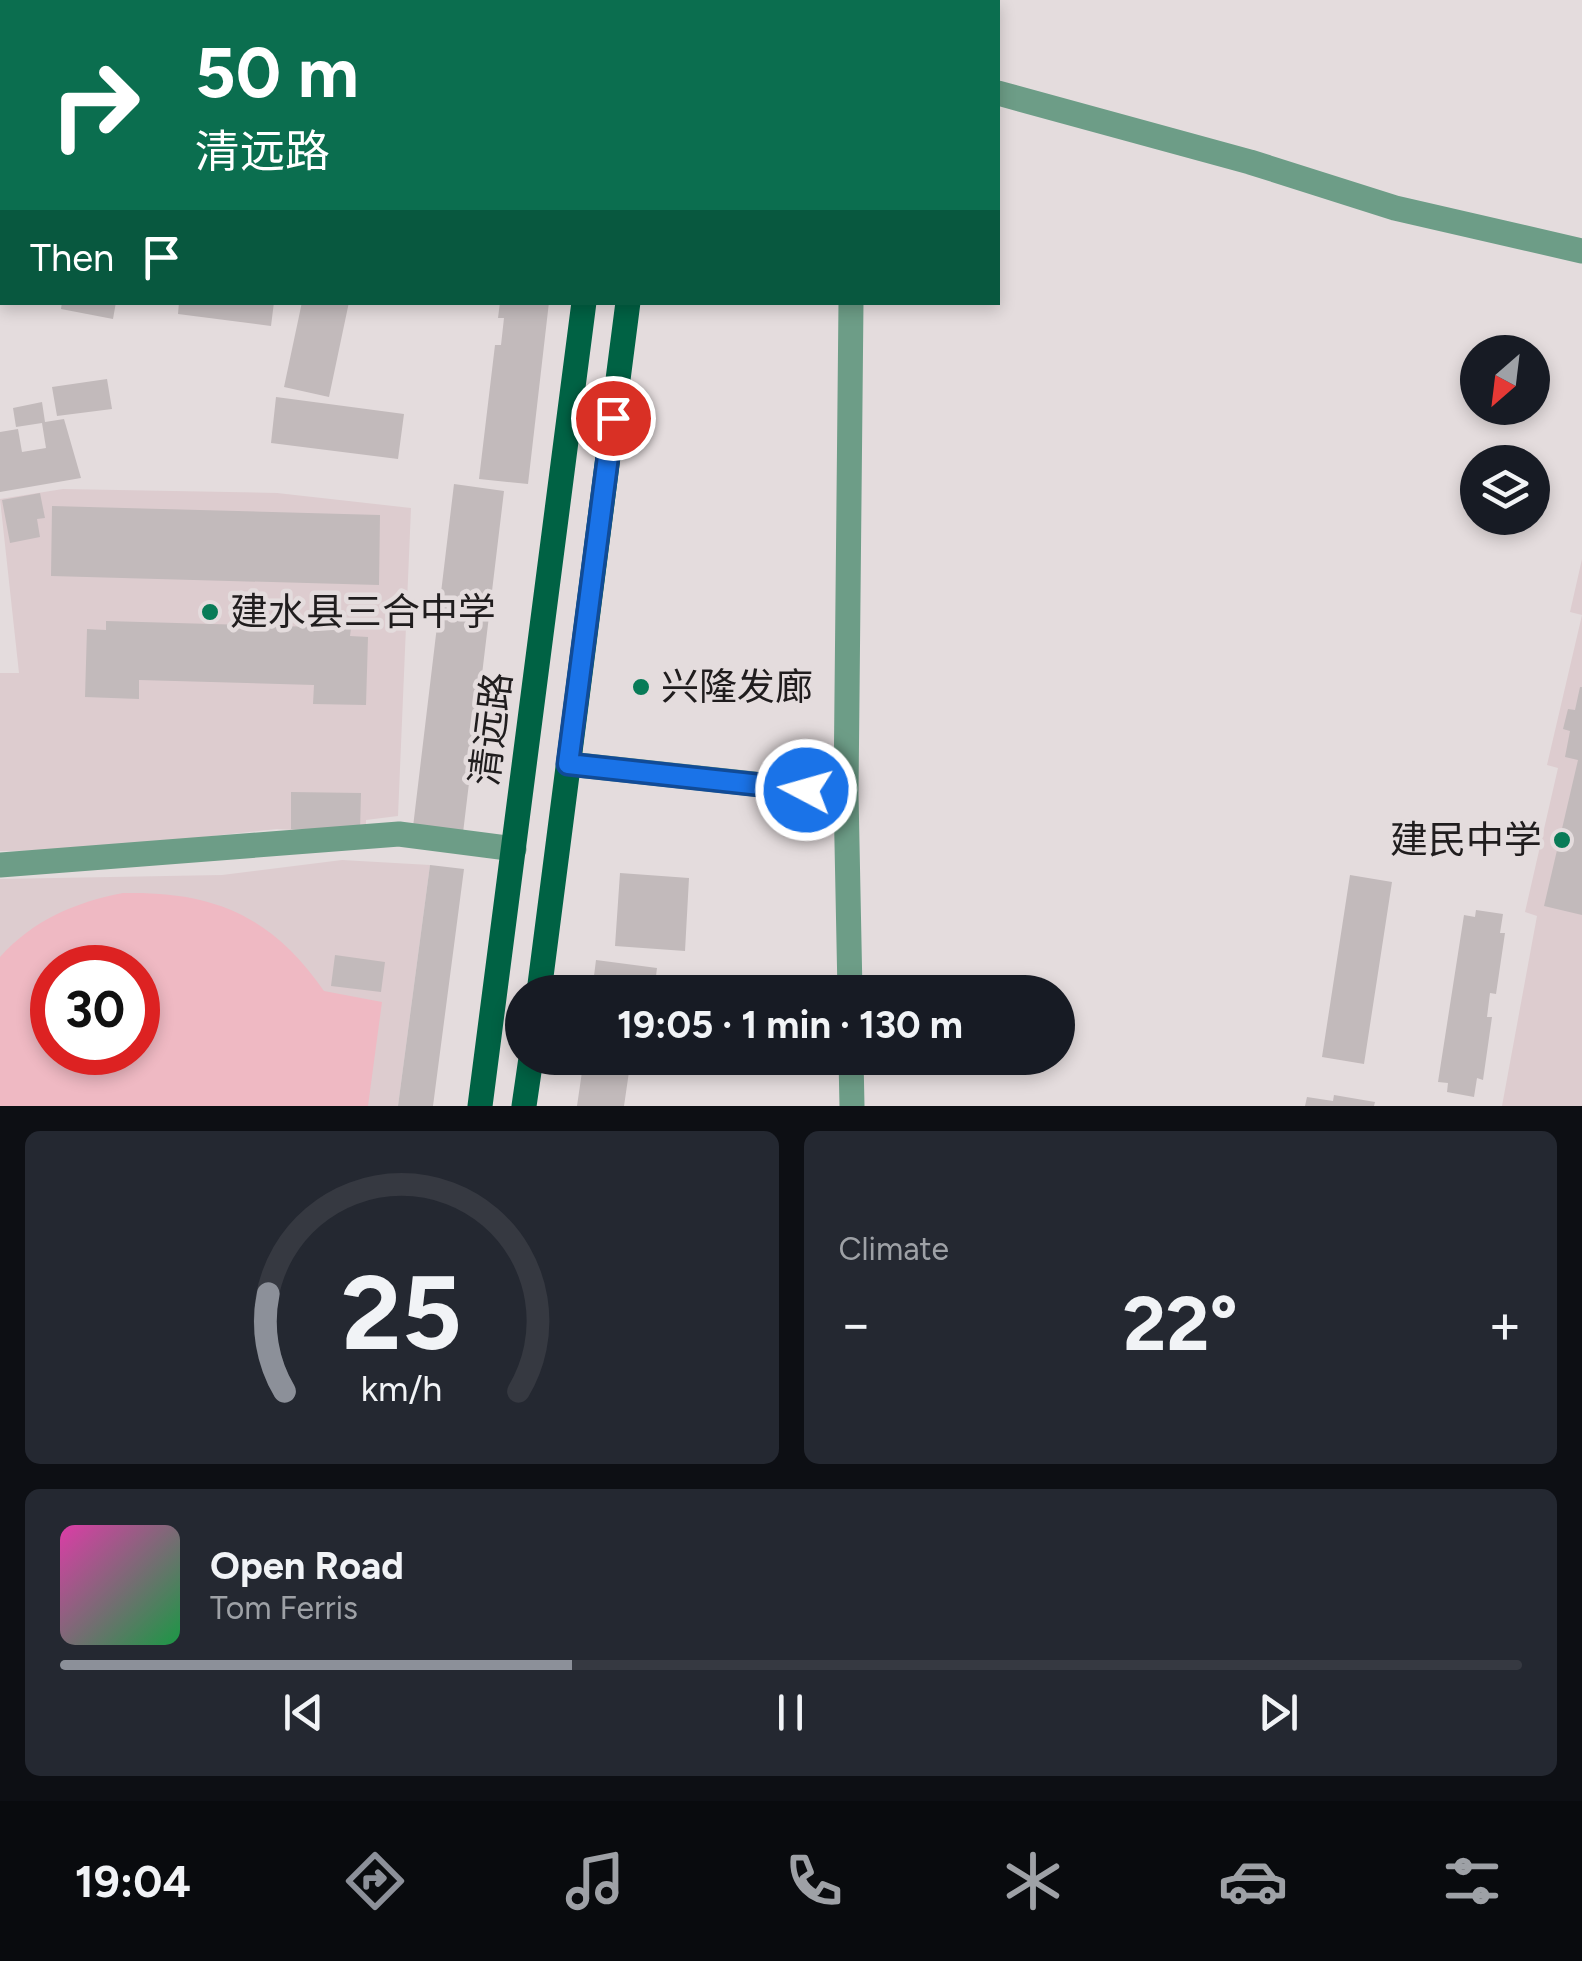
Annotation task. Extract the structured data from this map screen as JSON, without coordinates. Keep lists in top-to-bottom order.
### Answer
{
  "streets": {
    "main road": ["清远路"]
  },
  "places": ["建水县三合中学", "兴隆发廊", "建民中学"],
  "north": "bottom left",
  "page": {
    "turn": ["50 m", "清远路"],
    "then": "Then",
    "limit": "30",
    "trip": "19:05 · 1 min · 130 m",
    "tile": "Climate",
    "heat": ["−", "22°", "+"],
    "song": ["Open Road", "Tom Ferris"],
    "tabs": "19:04",
    "gauge": ["25", "km/h"]
  }
}
